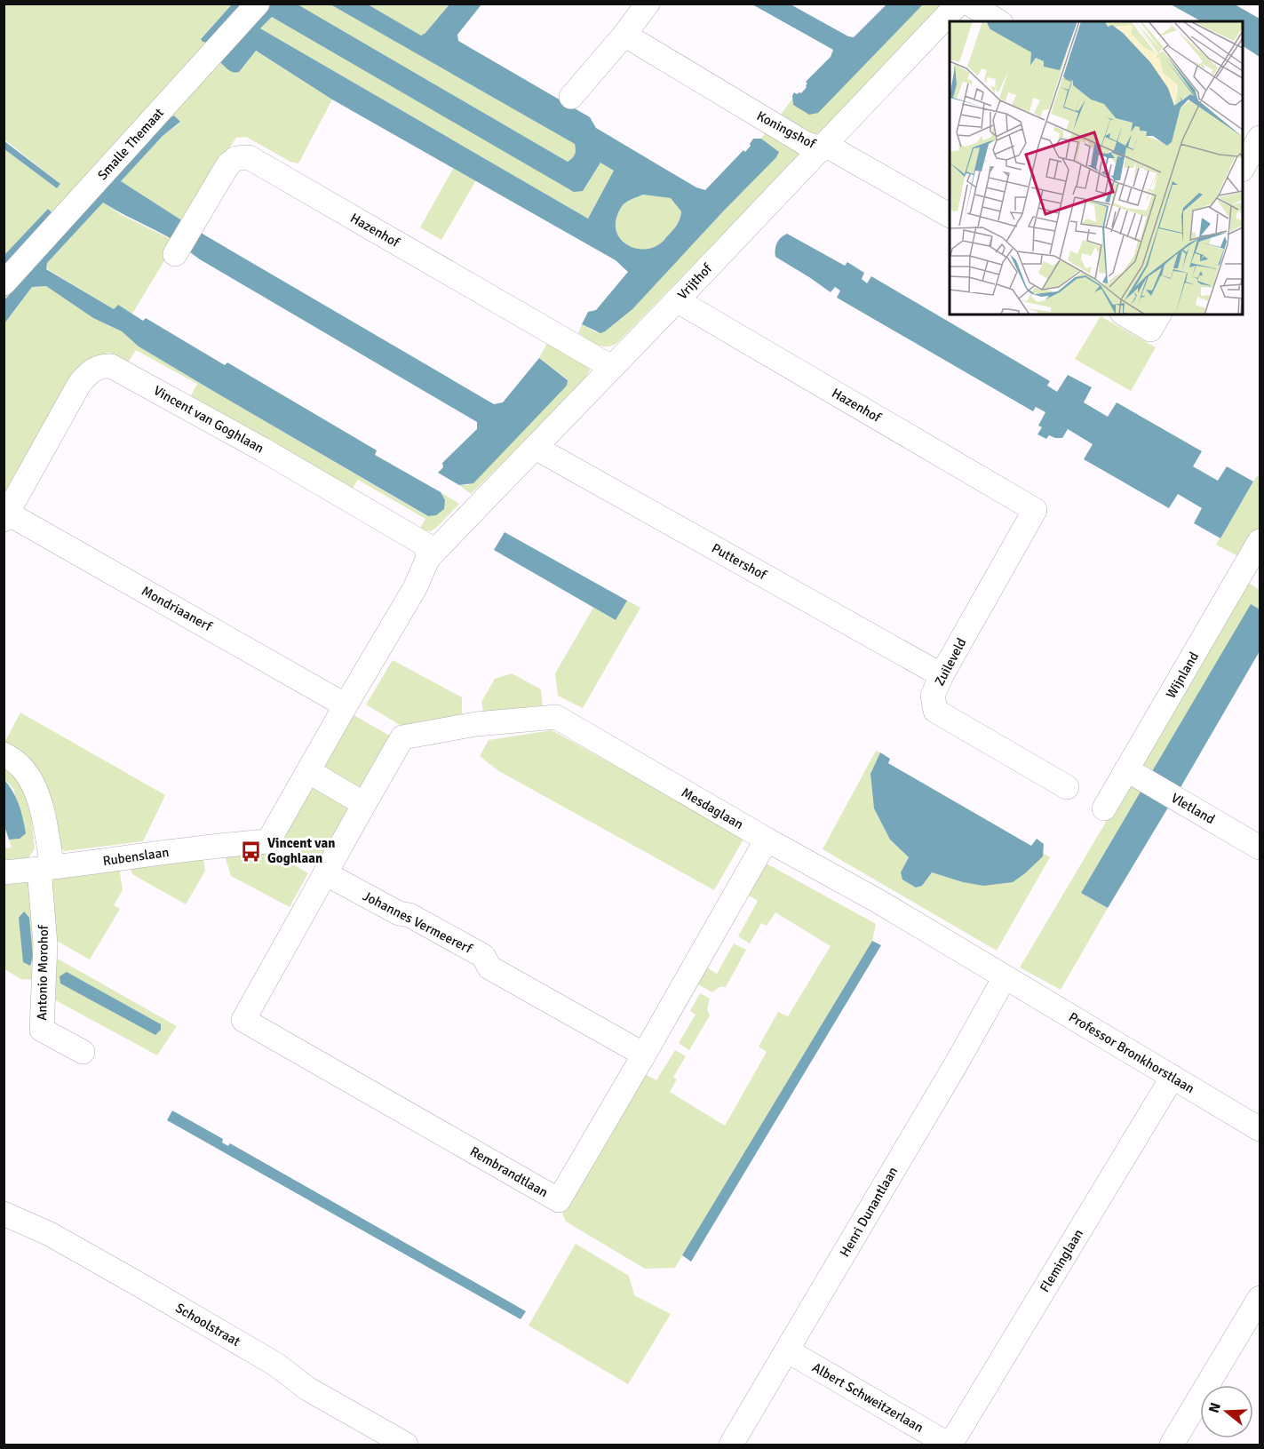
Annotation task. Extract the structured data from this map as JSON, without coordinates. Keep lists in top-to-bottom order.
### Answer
{
  "streets": {
    "street": [
      "Koningshof",
      "Smalle Themaat",
      "Hazenhof",
      "Vrijthof",
      "Vincent van Goghlaan",
      "Puttershof",
      "Mondriaanerf",
      "Zuileveld",
      "Wijnland",
      "Mesdaglaan",
      "Vletland",
      "Rubenslaan",
      "Johannes Vermeererf",
      "Antonio Morohof",
      "Professor Bronkhorstlaan",
      "Rembrandtlaan",
      "Henri Dunantlaan",
      "Fleminglaan",
      "Schoolstraat",
      "Albert Schweitzerlaan"
    ]
  },
  "crossings": [
    ["Koningshof", "Vrijthof"],
    ["Hazenhof", "Vrijthof"],
    ["Hazenhof", "Zuileveld"],
    ["Vrijthof", "Vincent van Goghlaan"],
    ["Vrijthof", "Puttershof"],
    ["Vincent van Goghlaan", "Mondriaanerf"],
    ["Puttershof", "Zuileveld"],
    ["Wijnland", "Vletland"],
    ["Mesdaglaan", "Professor Bronkhorstlaan"],
    ["Mesdaglaan", "Rembrandtlaan"],
    ["Mesdaglaan", "Henri Dunantlaan"],
    ["Rubenslaan", "Antonio Morohof"],
    ["Johannes Vermeererf", "Rembrandtlaan"],
    ["Professor Bronkhorstlaan", "Henri Dunantlaan"],
    ["Professor Bronkhorstlaan", "Fleminglaan"],
    ["Henri Dunantlaan", "Albert Schweitzerlaan"],
    ["Fleminglaan", "Albert Schweitzerlaan"]
  ],
  "places": {
    "bus stop": ["Vincent van Goghlaan"]
  },
  "north": "left"
}
